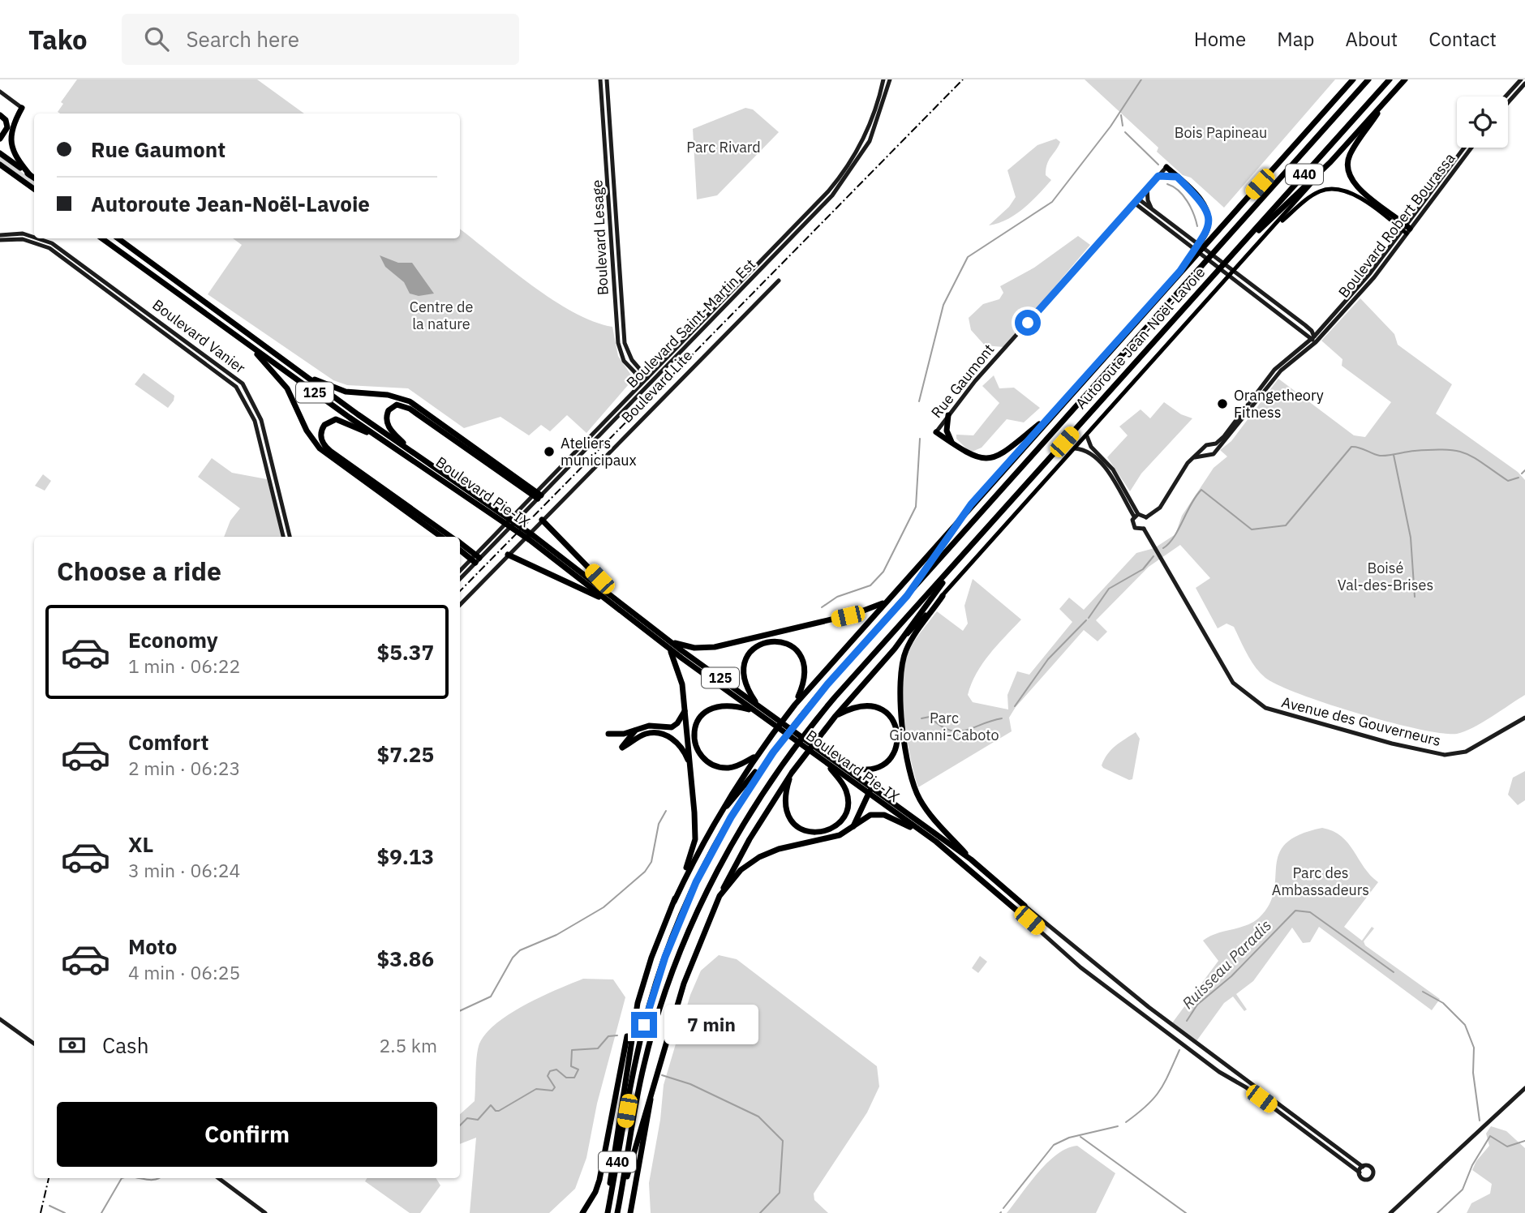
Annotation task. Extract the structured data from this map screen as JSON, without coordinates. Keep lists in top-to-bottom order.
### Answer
{
  "streets": {
    "highway": [
      "440",
      "Autoroute Jean-Noël-Lavoie",
      "125",
      "Boulevard Pie-IX"
    ],
    "street": [
      "Boulevard Robert Bourassa",
      "Boulevard Lesage",
      "Boulevard Saint-Martin Est",
      "Boulevard Vanier",
      "Rue Gaumont",
      "Boulevard Lite",
      "Avenue des Gouverneurs"
    ]
  },
  "crossings": [
    ["Boulevard Lesage", "Boulevard Saint-Martin Est"]
  ],
  "water": ["Ruisseau Paradis"],
  "parks": [
    "Bois Papineau",
    "Parc Rivard",
    "Centre de la nature",
    "Boisé Val-des-Brises",
    "Parc Giovanni-Caboto",
    "Parc des Ambassadeurs"
  ],
  "places": ["Orangetheory Fitness", "Ateliers municipaux"],
  "page": {
    "header": "Tako",
    "search": "Search here",
    "nav": [
      "Home",
      "Map",
      "About",
      "Contact"
    ],
    "banner": ["Rue Gaumont", "Autoroute Jean-Noël-Lavoie"],
    "heading": "Choose a ride",
    "list": [
      {
        "name": "Economy",
        "note": "1 min · 06:22",
        "value": "$5.37"
      },
      {
        "name": "Comfort",
        "note": "2 min · 06:23",
        "value": "$7.25"
      },
      {
        "name": "XL",
        "note": "3 min · 06:24",
        "value": "$9.13"
      },
      {
        "name": "Moto",
        "note": "4 min · 06:25",
        "value": "$3.86"
      }
    ],
    "bubble": "7 min",
    "pay": ["Cash", "2.5 km"],
    "buttons": "Confirm"
  }
}
